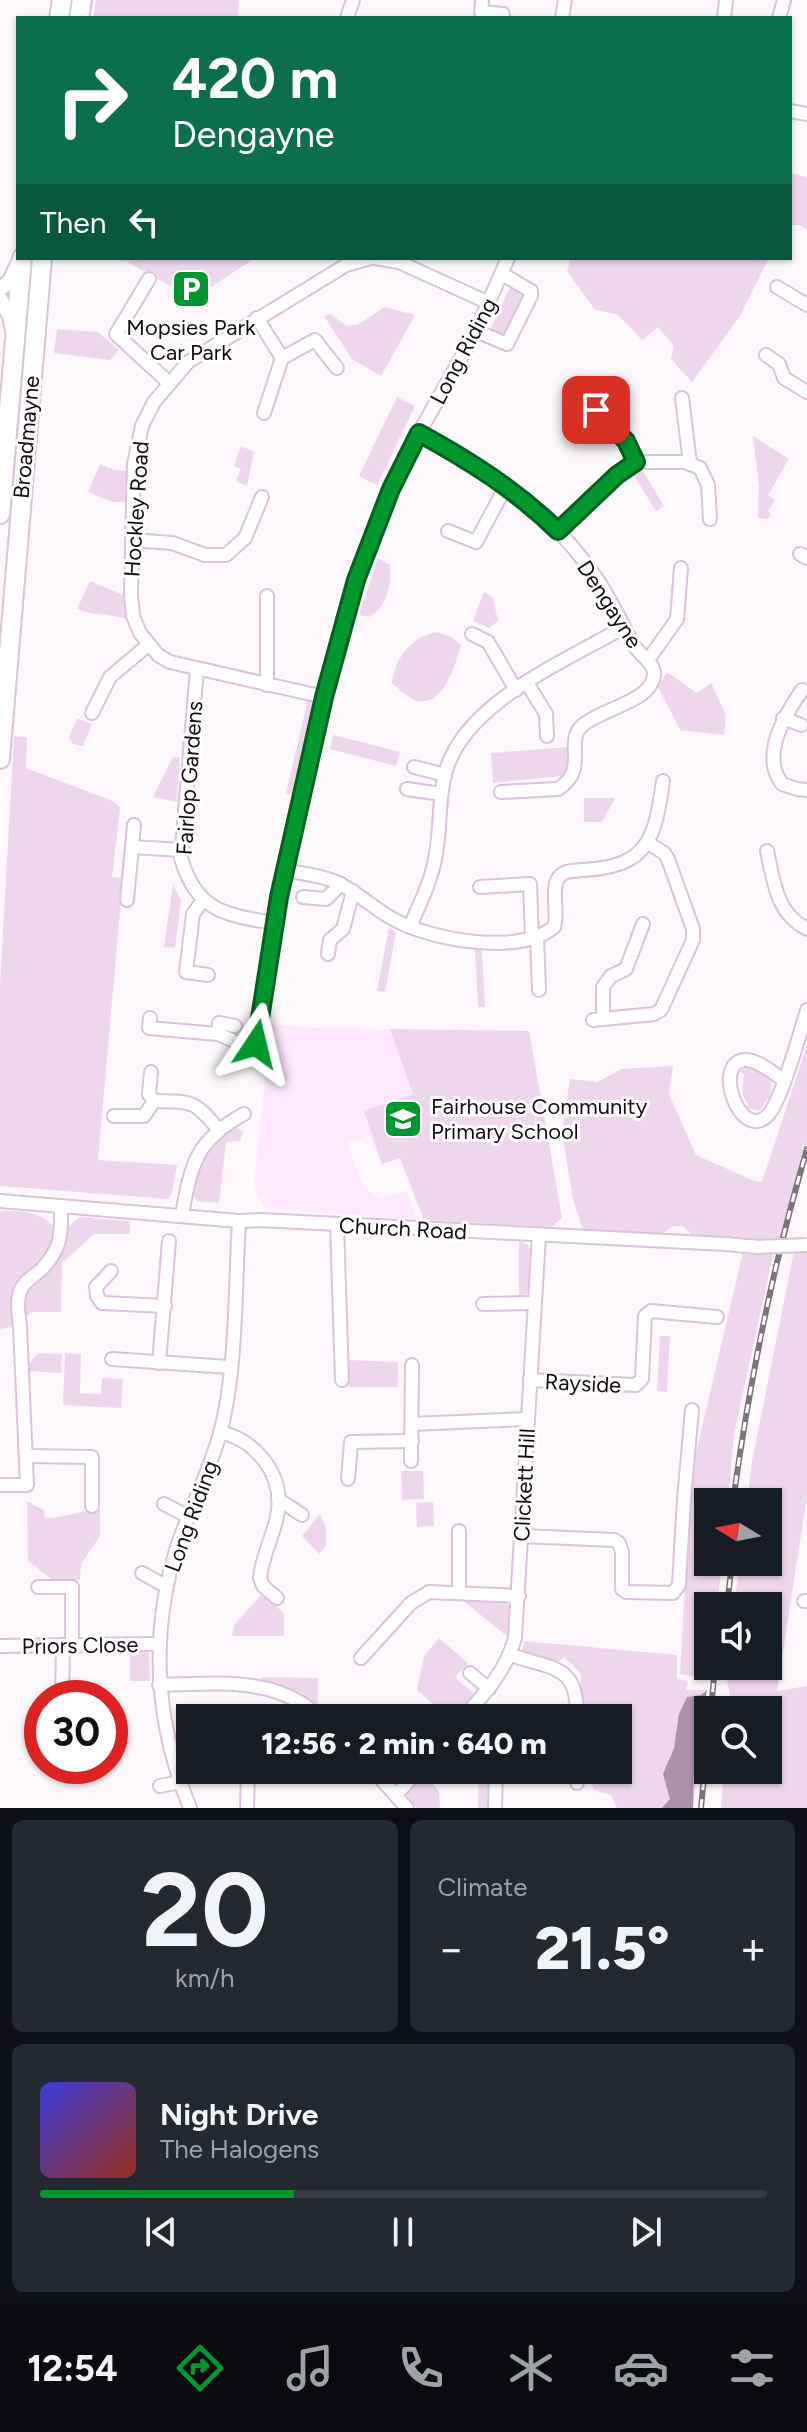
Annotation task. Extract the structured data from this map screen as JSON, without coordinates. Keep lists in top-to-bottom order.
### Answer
{
  "streets": {
    "main road": ["Broadmayne"],
    "street": [
      "Long Riding",
      "Hockley Road",
      "Dengayne",
      "Fairlop Gardens",
      "Church Road",
      "Rayside",
      "Clickett Hill",
      "Priors Close"
    ]
  },
  "crossings": [
    ["Long Riding", "Hockley Road"],
    ["Long Riding", "Dengayne"],
    ["Long Riding", "Church Road"],
    ["Long Riding", "Priors Close"],
    ["Church Road", "Clickett Hill"],
    ["Rayside", "Clickett Hill"]
  ],
  "places": {
    "parking": ["Mopsies Park Car Park"],
    "school or university": ["Fairhouse Community Primary School"]
  },
  "north": "left",
  "page": {
    "turn": ["420 m", "Dengayne"],
    "then": "Then",
    "limit": "30",
    "trip": "12:56 · 2 min · 640 m",
    "tile": [
      ["20", "km/h"],
      "Climate"
    ],
    "heat": ["−", "21.5°", "+"],
    "song": ["Night Drive", "The Halogens"],
    "tabs": "12:54"
  }
}
